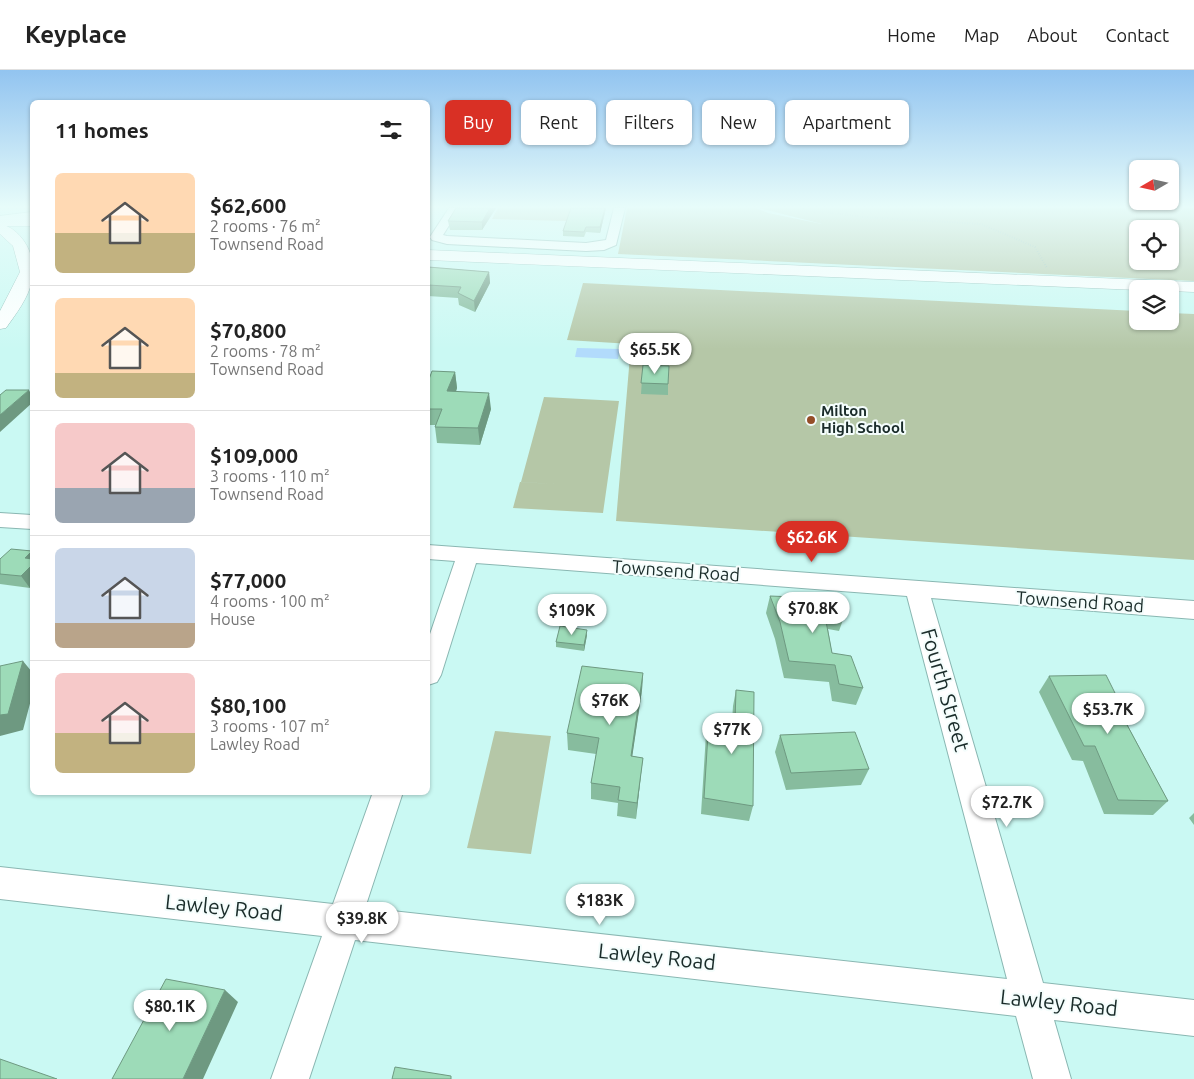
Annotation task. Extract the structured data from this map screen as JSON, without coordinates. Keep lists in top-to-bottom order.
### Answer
{
  "streets": {
    "street": ["Townsend Road", "Fourth Street", "Lawley Road"]
  },
  "crossings": [
    ["Townsend Road", "Fourth Street"],
    ["Fourth Street", "Lawley Road"]
  ],
  "places": ["Milton High School"],
  "north": "left",
  "page": {
    "header": "Keyplace",
    "nav": [
      "Home",
      "Map",
      "About",
      "Contact"
    ],
    "chip": [
      "Buy",
      "Rent",
      "Filters",
      "New",
      "Apartment"
    ],
    "heading": "11 homes",
    "list": [
      {
        "name": "$62,600",
        "note": "2 rooms · 76 m² · Townsend Road"
      },
      {
        "name": "$70,800",
        "note": "2 rooms · 78 m² · Townsend Road"
      },
      {
        "name": "$109,000",
        "note": "3 rooms · 110 m² · Townsend Road"
      },
      {
        "name": "$77,000",
        "note": "4 rooms · 100 m² · House"
      },
      {
        "name": "$80,100",
        "note": "3 rooms · 107 m² · Lawley Road"
      }
    ],
    "price": [
      "$65.5K",
      "$62.6K",
      "$70.8K",
      "$109K",
      "$76K",
      "$53.7K",
      "$77K",
      "$72.7K",
      "$183K",
      "$39.8K",
      "$80.1K"
    ]
  }
}
